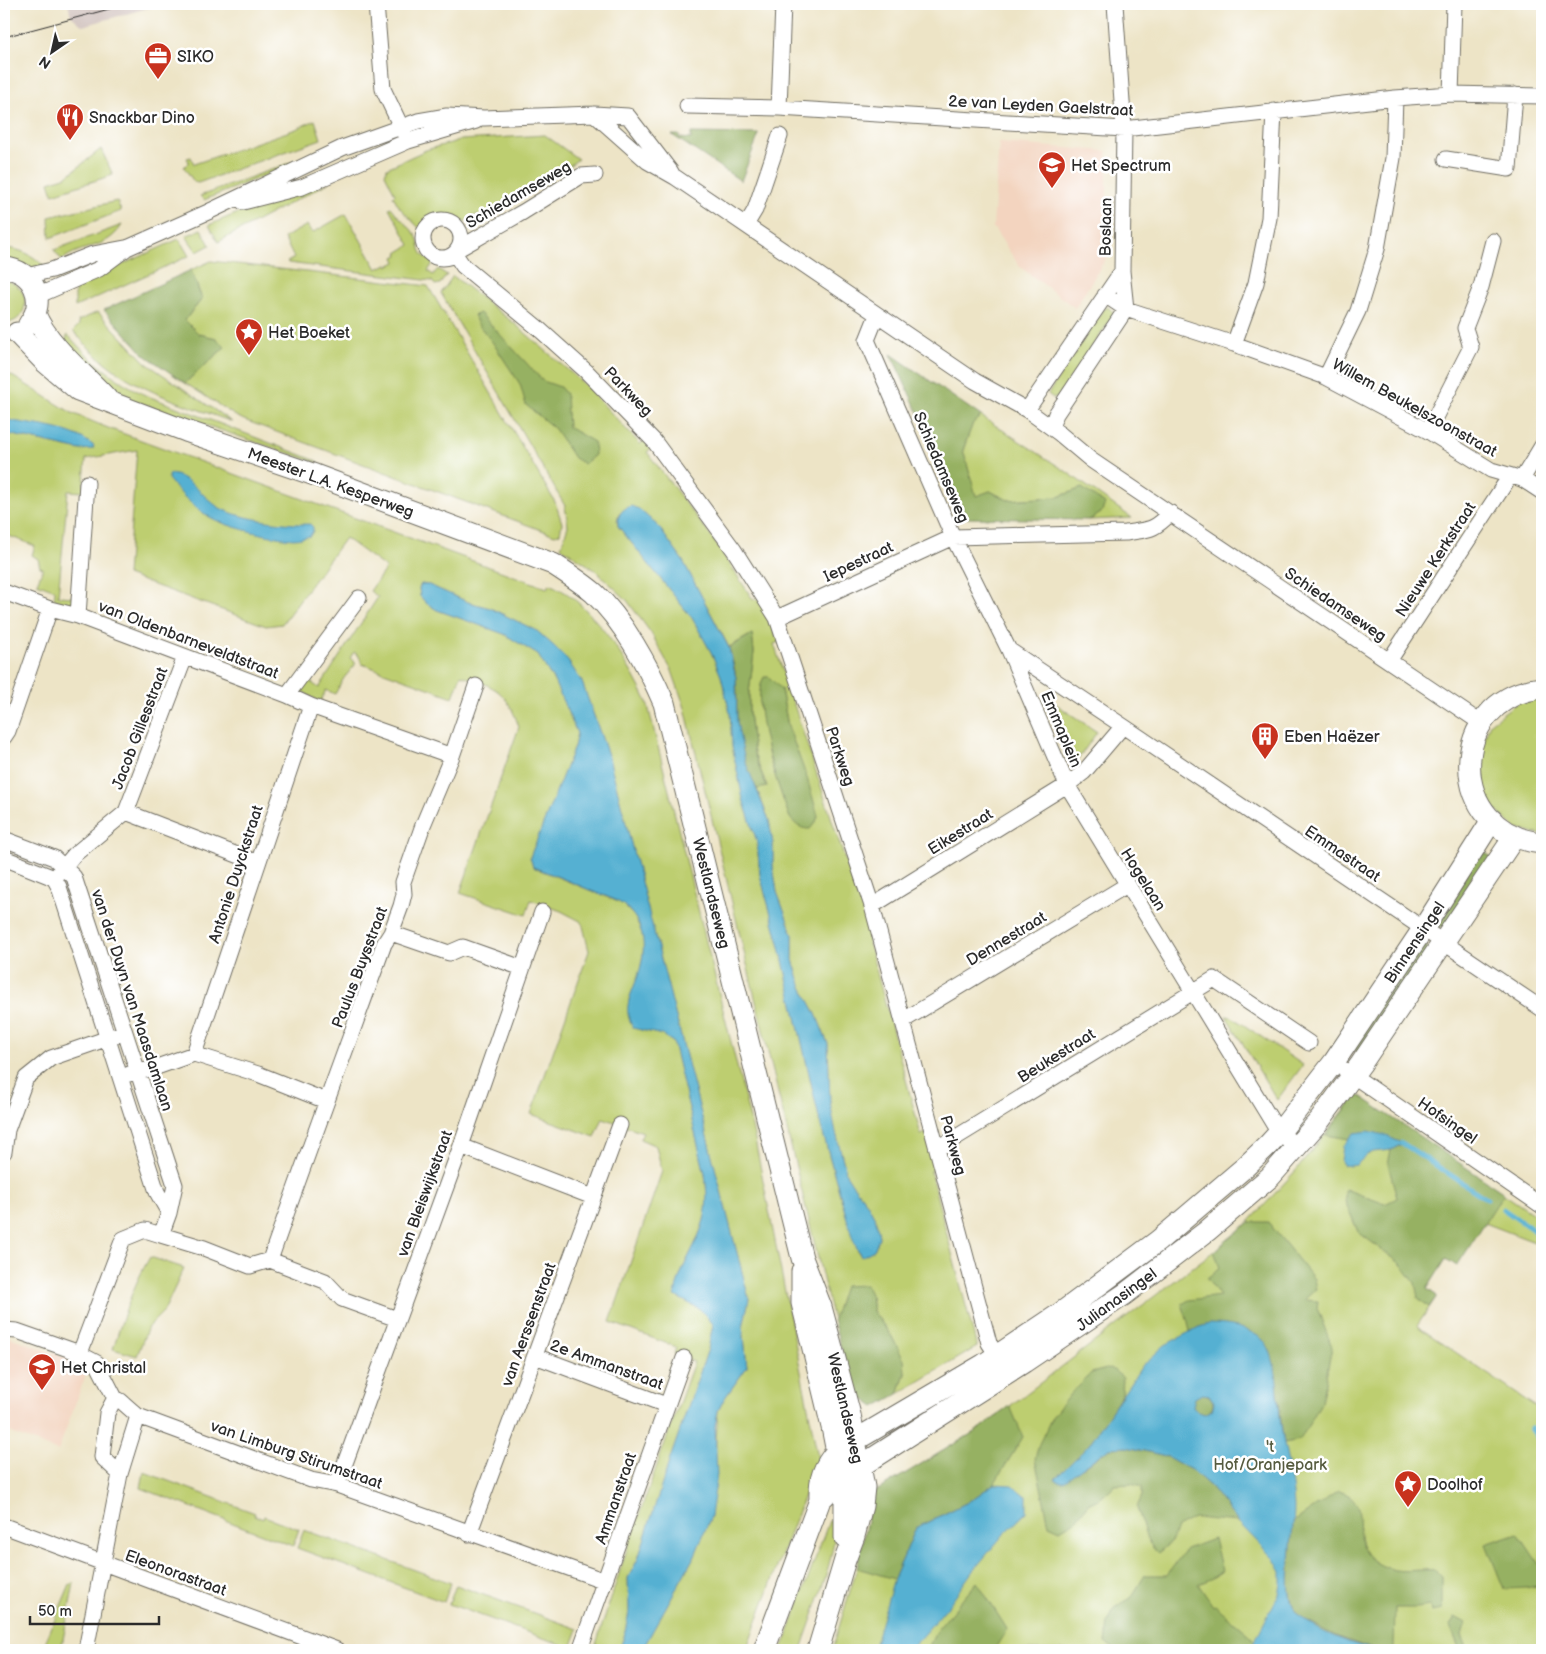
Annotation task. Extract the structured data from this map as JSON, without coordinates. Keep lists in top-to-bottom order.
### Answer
{
  "streets": {
    "street": [
      "2e van Leyden Gaelstraat",
      "Schiedamseweg",
      "Boslaan",
      "Parkweg",
      "Willem Beukelszoonstraat",
      "Meester L.A. Kesperweg",
      "Nieuwe Kerkstraat",
      "Iepestraat",
      "van Oldenbarneveldtstraat",
      "Jacob Gillesstraat",
      "Emmaplein",
      "Eikestraat",
      "Emmastraat",
      "Antonie Duyckstraat",
      "Hogelaan",
      "Westlandseweg",
      "Dennestraat",
      "Binnensingel",
      "Paulus Buysstraat",
      "van der Duyn van Maasdamlaan",
      "Beukestraat",
      "Hofsingel",
      "van Bleiswijkstraat",
      "Julianasingel",
      "van Aerssenstraat",
      "2e Ammanstraat",
      "van Limburg Stirumstraat",
      "Ammanstraat",
      "Eleonorastraat"
    ]
  },
  "crossings": [
    ["2e van Leyden Gaelstraat", "Boslaan"],
    ["Schiedamseweg", "Boslaan"],
    ["Schiedamseweg", "Parkweg"],
    ["Schiedamseweg", "Nieuwe Kerkstraat"],
    ["Schiedamseweg", "Iepestraat"],
    ["Schiedamseweg", "Emmaplein"],
    ["Boslaan", "Willem Beukelszoonstraat"],
    ["Parkweg", "Iepestraat"],
    ["Parkweg", "Eikestraat"],
    ["Parkweg", "Dennestraat"],
    ["Parkweg", "Beukestraat"],
    ["Parkweg", "Julianasingel"],
    ["Willem Beukelszoonstraat", "Nieuwe Kerkstraat"],
    ["Meester L.A. Kesperweg", "Westlandseweg"],
    ["Iepestraat", "Emmaplein"],
    ["van Oldenbarneveldtstraat", "Jacob Gillesstraat"],
    ["van Oldenbarneveldtstraat", "Antonie Duyckstraat"],
    ["van Oldenbarneveldtstraat", "Paulus Buysstraat"],
    ["Jacob Gillesstraat", "Antonie Duyckstraat"],
    ["Jacob Gillesstraat", "van der Duyn van Maasdamlaan"],
    ["Emmaplein", "Eikestraat"],
    ["Emmaplein", "Emmastraat"],
    ["Emmaplein", "Hogelaan"],
    ["Eikestraat", "Hogelaan"],
    ["Emmastraat", "Binnensingel"],
    ["Hogelaan", "Dennestraat"],
    ["Hogelaan", "Beukestraat"],
    ["Hogelaan", "Julianasingel"],
    ["Westlandseweg", "Julianasingel"],
    ["Binnensingel", "Hofsingel"],
    ["Binnensingel", "Julianasingel"],
    ["Hofsingel", "Julianasingel"],
    ["van Bleiswijkstraat", "van Limburg Stirumstraat"],
    ["van Aerssenstraat", "2e Ammanstraat"],
    ["van Aerssenstraat", "van Limburg Stirumstraat"],
    ["2e Ammanstraat", "Ammanstraat"],
    ["van Limburg Stirumstraat", "Ammanstraat"]
  ],
  "parks": ["'t Hof/Oranjepark"],
  "places": {
    "office": ["SIKO"],
    "restaurant": ["Snackbar Dino"],
    "school or university": ["Het Spectrum", "Het Christal"],
    "place": ["Het Boeket", "Doolhof"],
    "building": ["Eben Haëzer"]
  },
  "scale_bar": "50 m",
  "north": "bottom left"
}
